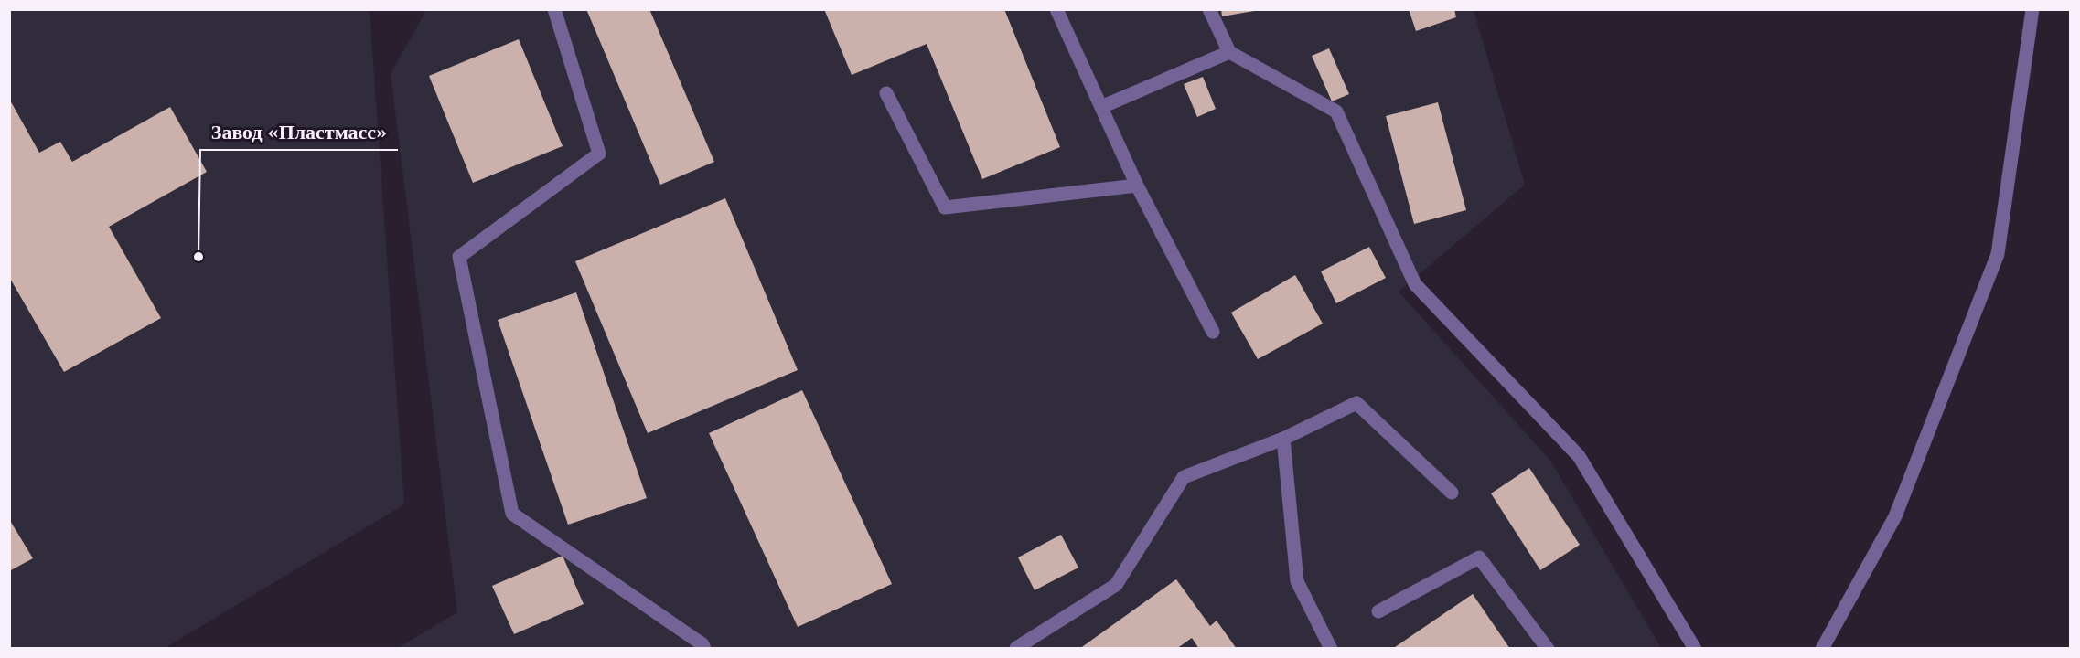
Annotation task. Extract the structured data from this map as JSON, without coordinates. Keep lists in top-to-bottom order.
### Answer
{
  "places": ["Завод «Пластмасс»"]
}
